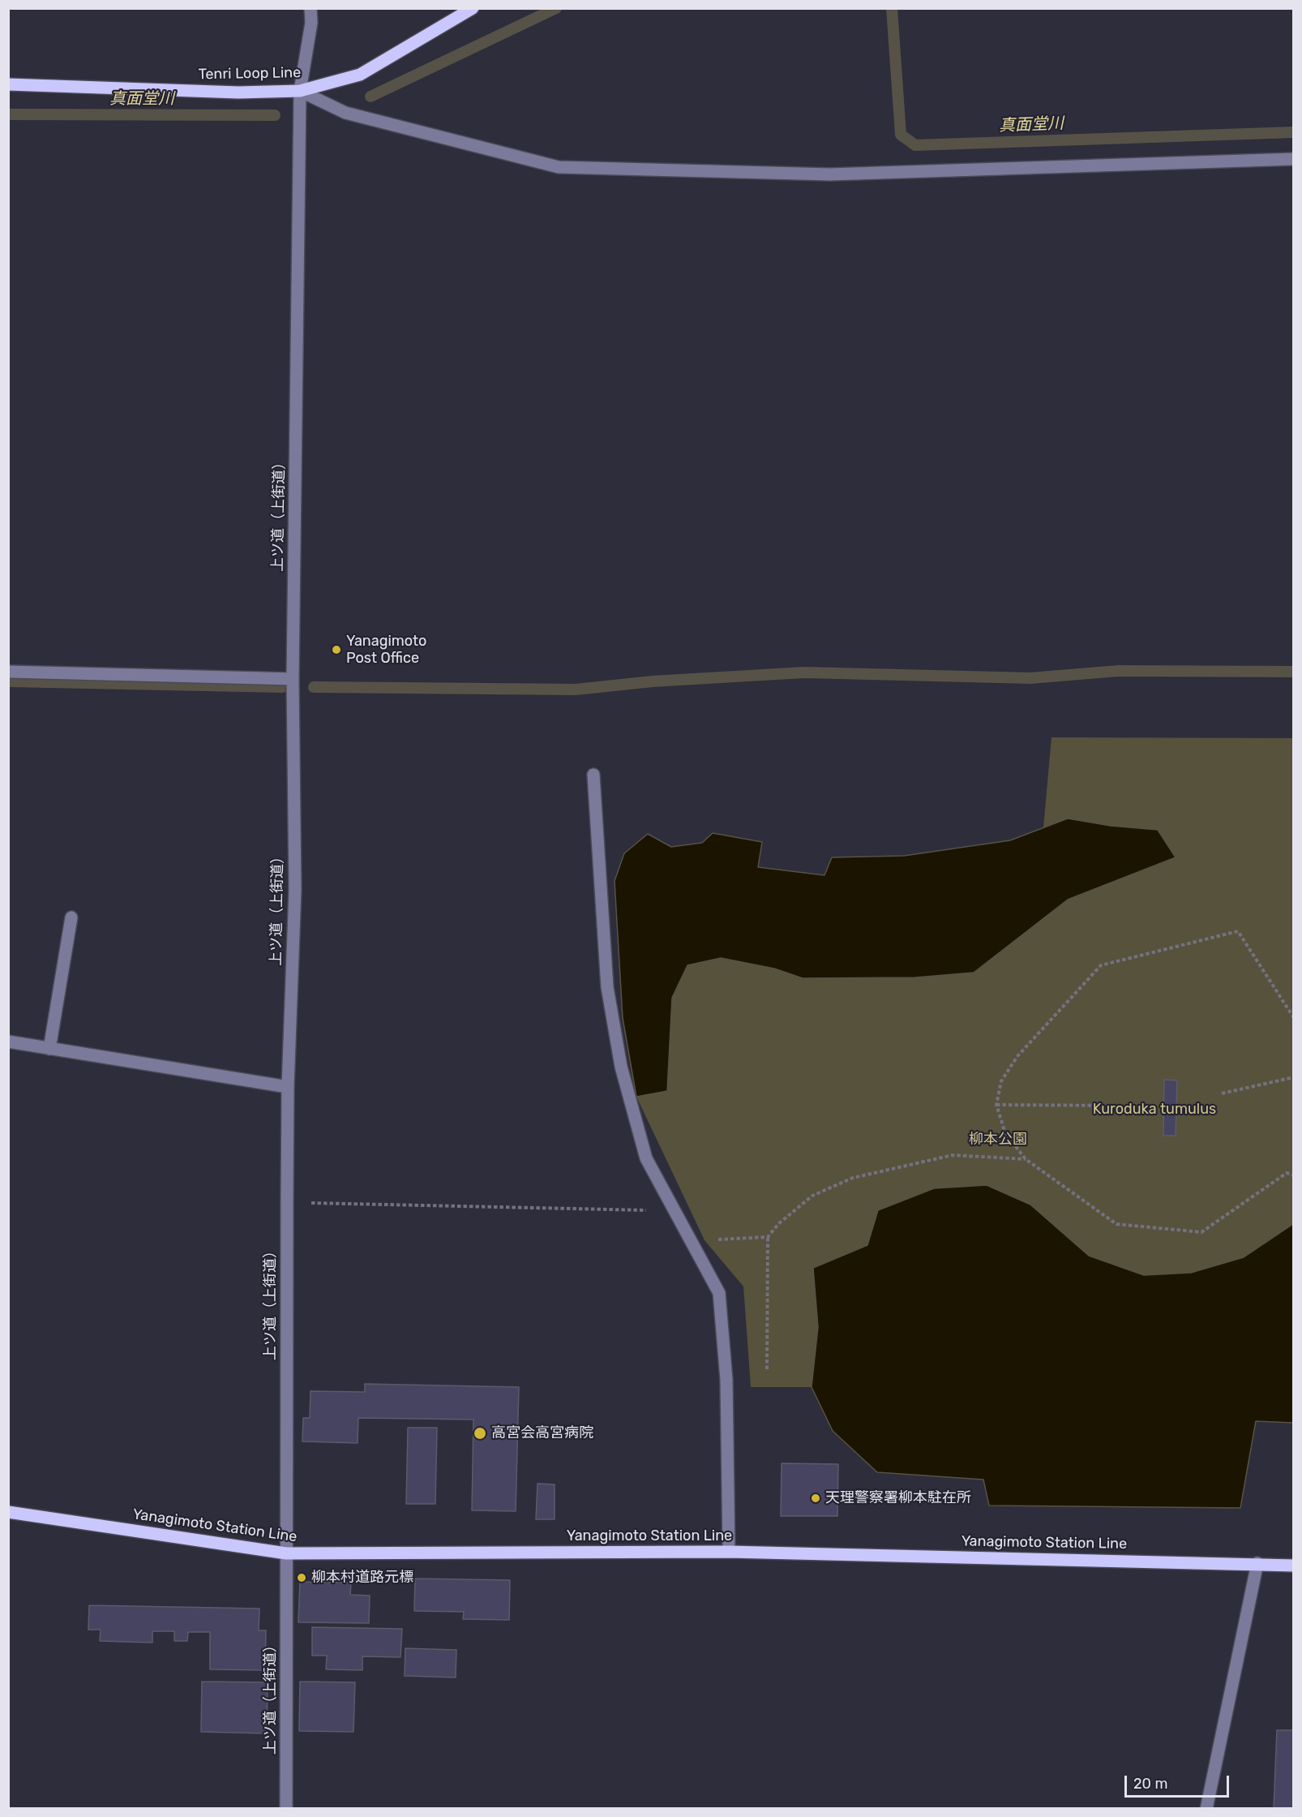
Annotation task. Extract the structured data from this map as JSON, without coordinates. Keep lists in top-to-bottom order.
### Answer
{
  "streets": {
    "main road": ["Tenri Loop Line", "Yanagimoto Station Line"],
    "street": ["上ツ道（上街道）"]
  },
  "crossings": [
    ["Tenri Loop Line", "上ツ道（上街道）"],
    ["上ツ道（上街道）", "Yanagimoto Station Line"]
  ],
  "water": ["真面堂川"],
  "parks": ["Kuroduka tumulus", "柳本公園"],
  "places": [
    "Yanagimoto Post Office",
    "高宮会高宮病院",
    "天理警察署柳本駐在所",
    "柳本村道路元標"
  ],
  "scale_bar": "20 m"
}
